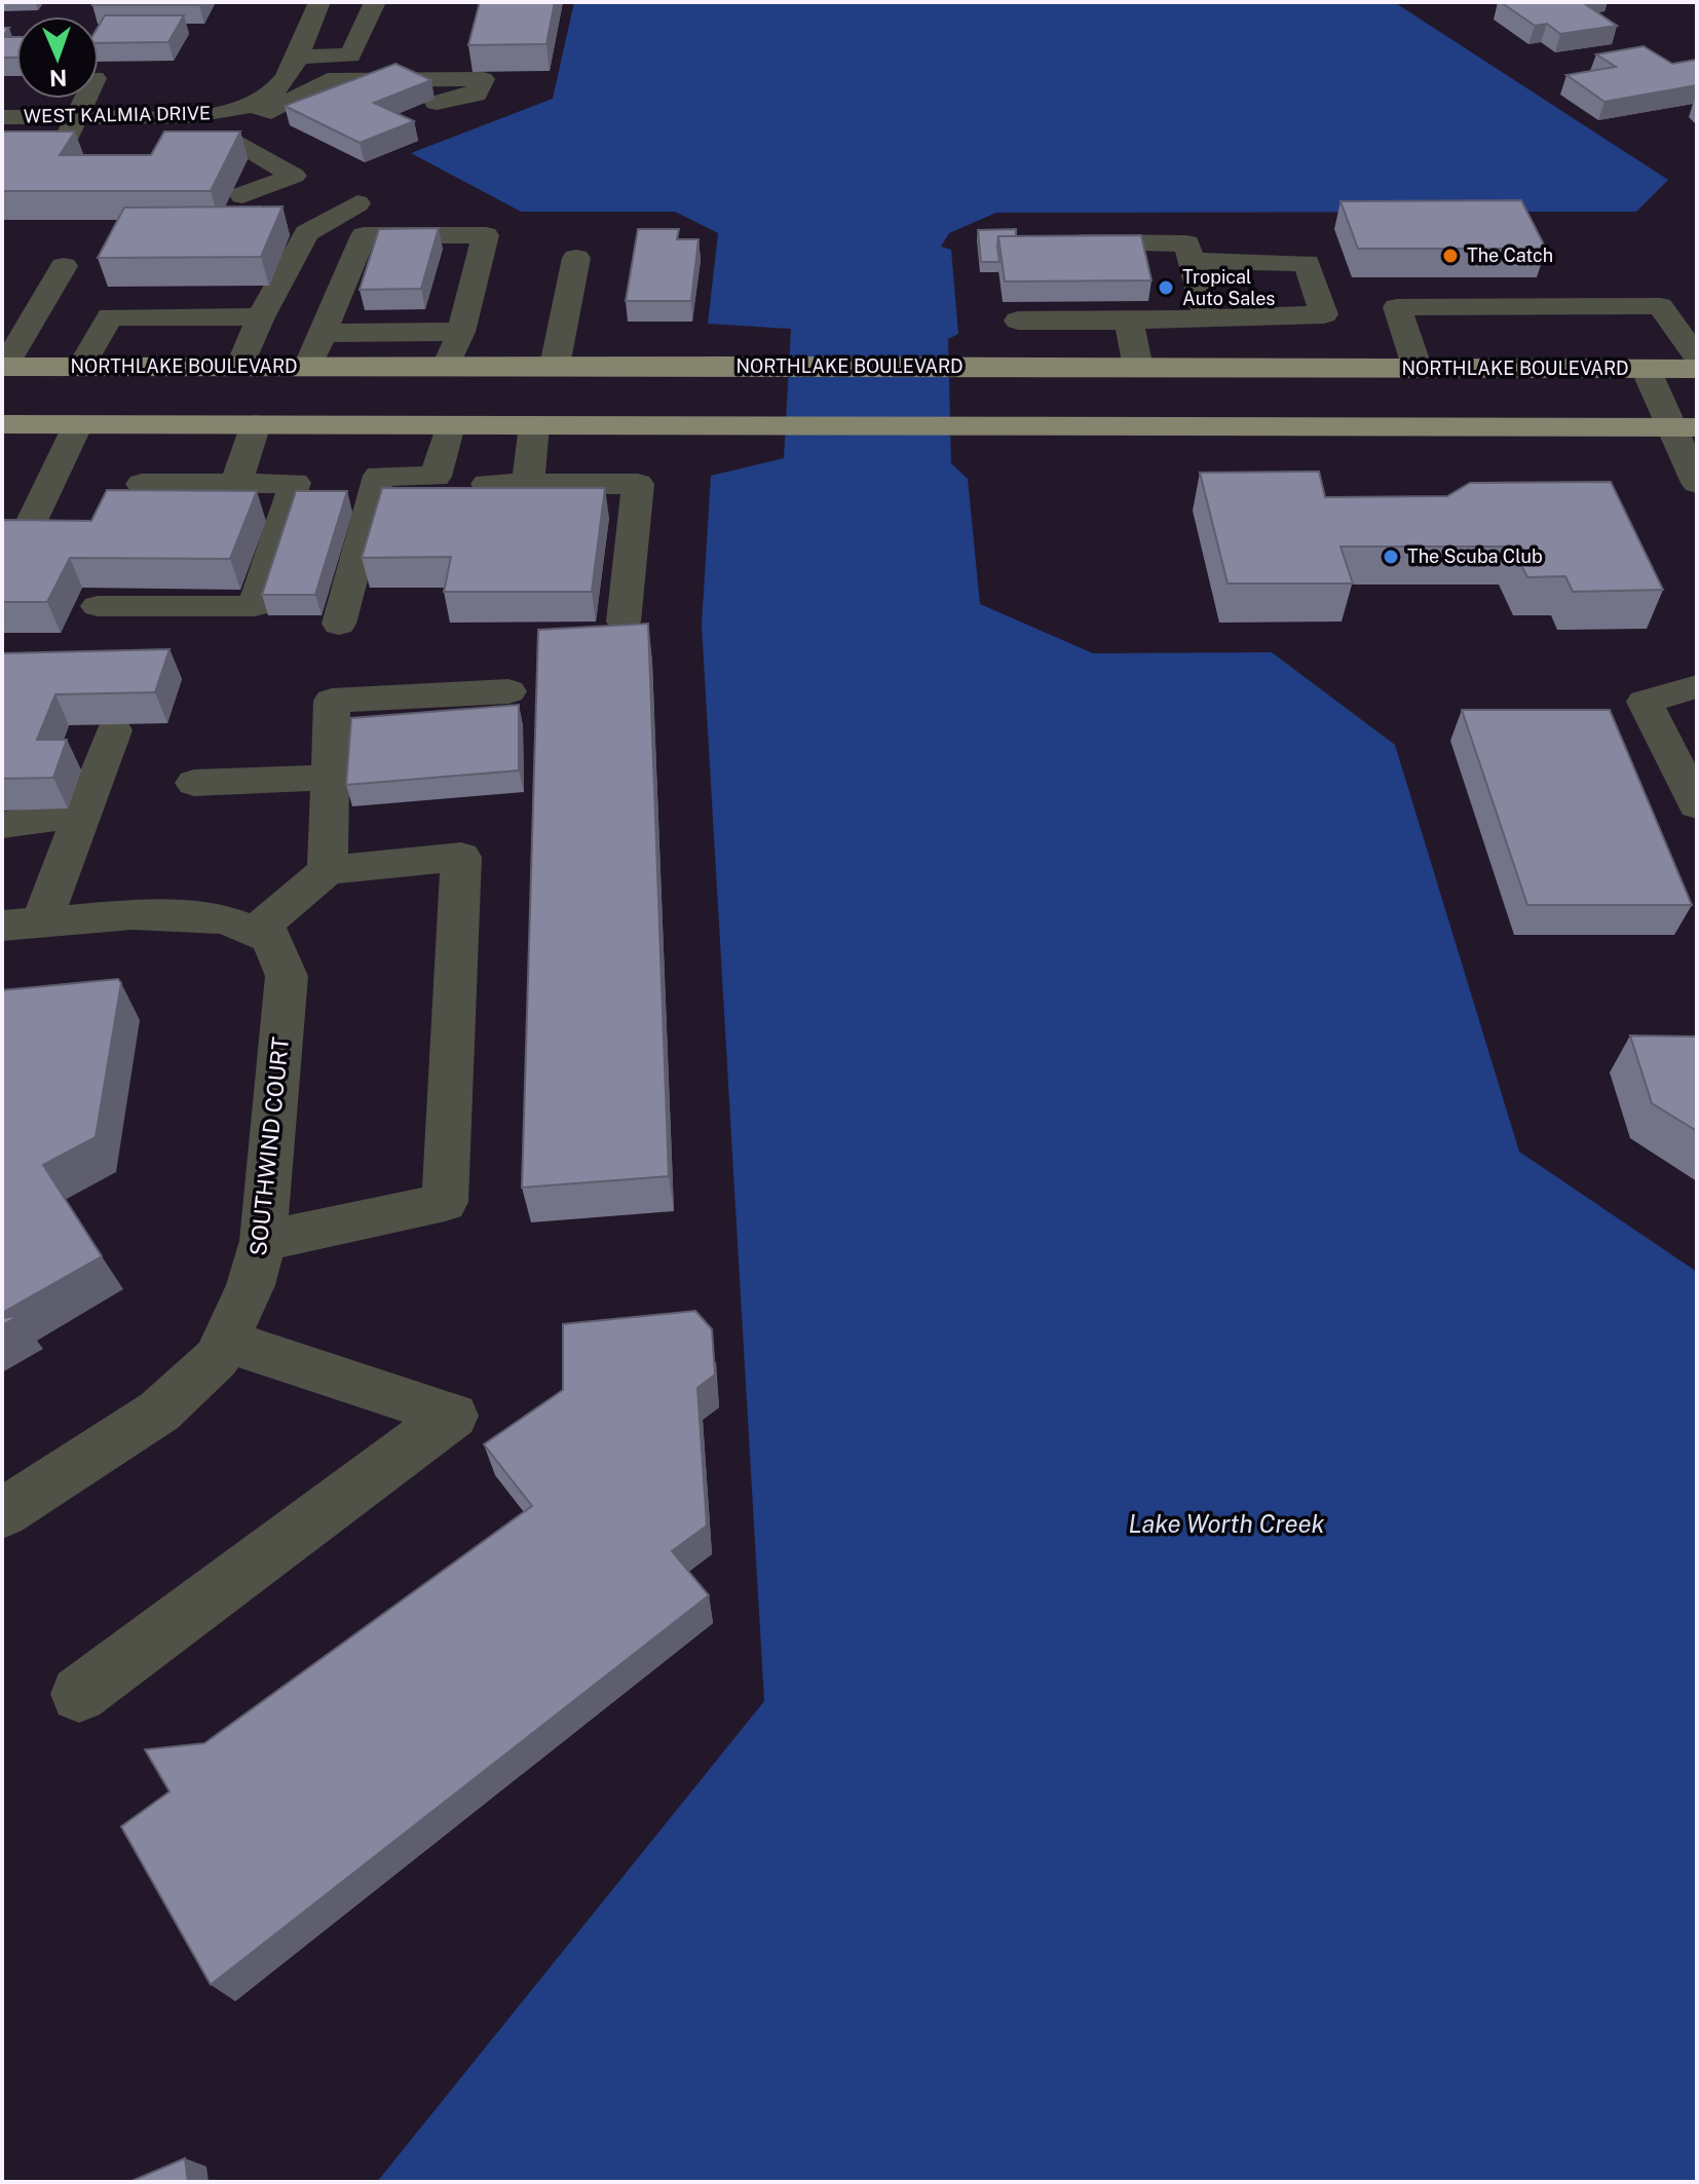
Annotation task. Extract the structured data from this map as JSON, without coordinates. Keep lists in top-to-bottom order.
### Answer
{
  "streets": {
    "main road": ["NORTHLAKE BOULEVARD"],
    "street": ["WEST KALMIA DRIVE", "SOUTHWIND COURT"]
  },
  "water": ["Lake Worth Creek"],
  "places": ["The Catch", "Tropical Auto Sales", "The Scuba Club"],
  "north": "bottom"
}
